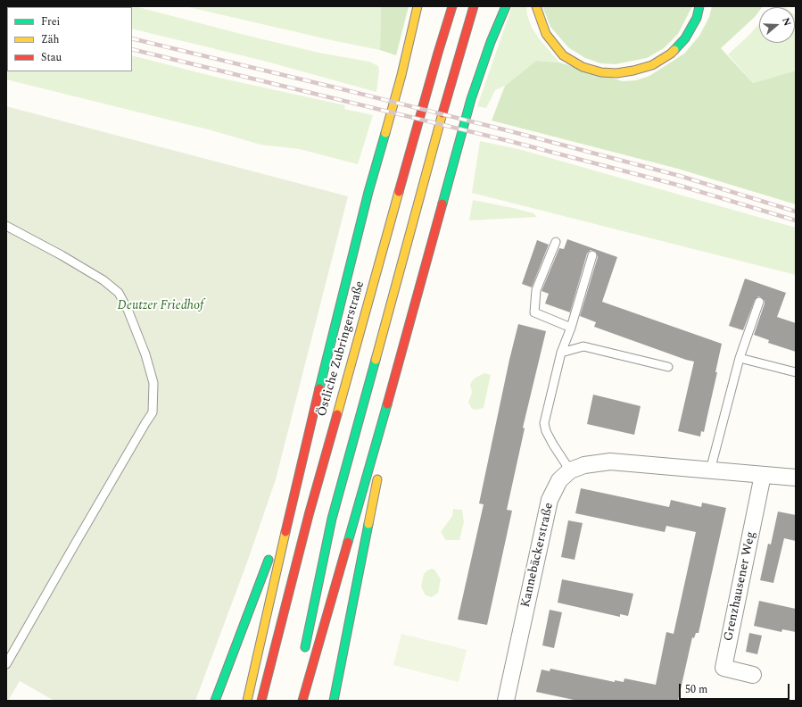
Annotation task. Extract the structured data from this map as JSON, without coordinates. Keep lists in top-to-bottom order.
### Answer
{
  "streets": {
    "highway": ["Östliche Zubringerstraße"],
    "street": ["Kannebäckerstraße", "Grenzhausener Weg"]
  },
  "crossings": [
    ["Kannebäckerstraße", "Grenzhausener Weg"]
  ],
  "parks": ["Deutzer Friedhof"],
  "legend": ["Frei", "Zäh", "Stau"],
  "scale_bar": "50 m",
  "north": "right"
}
